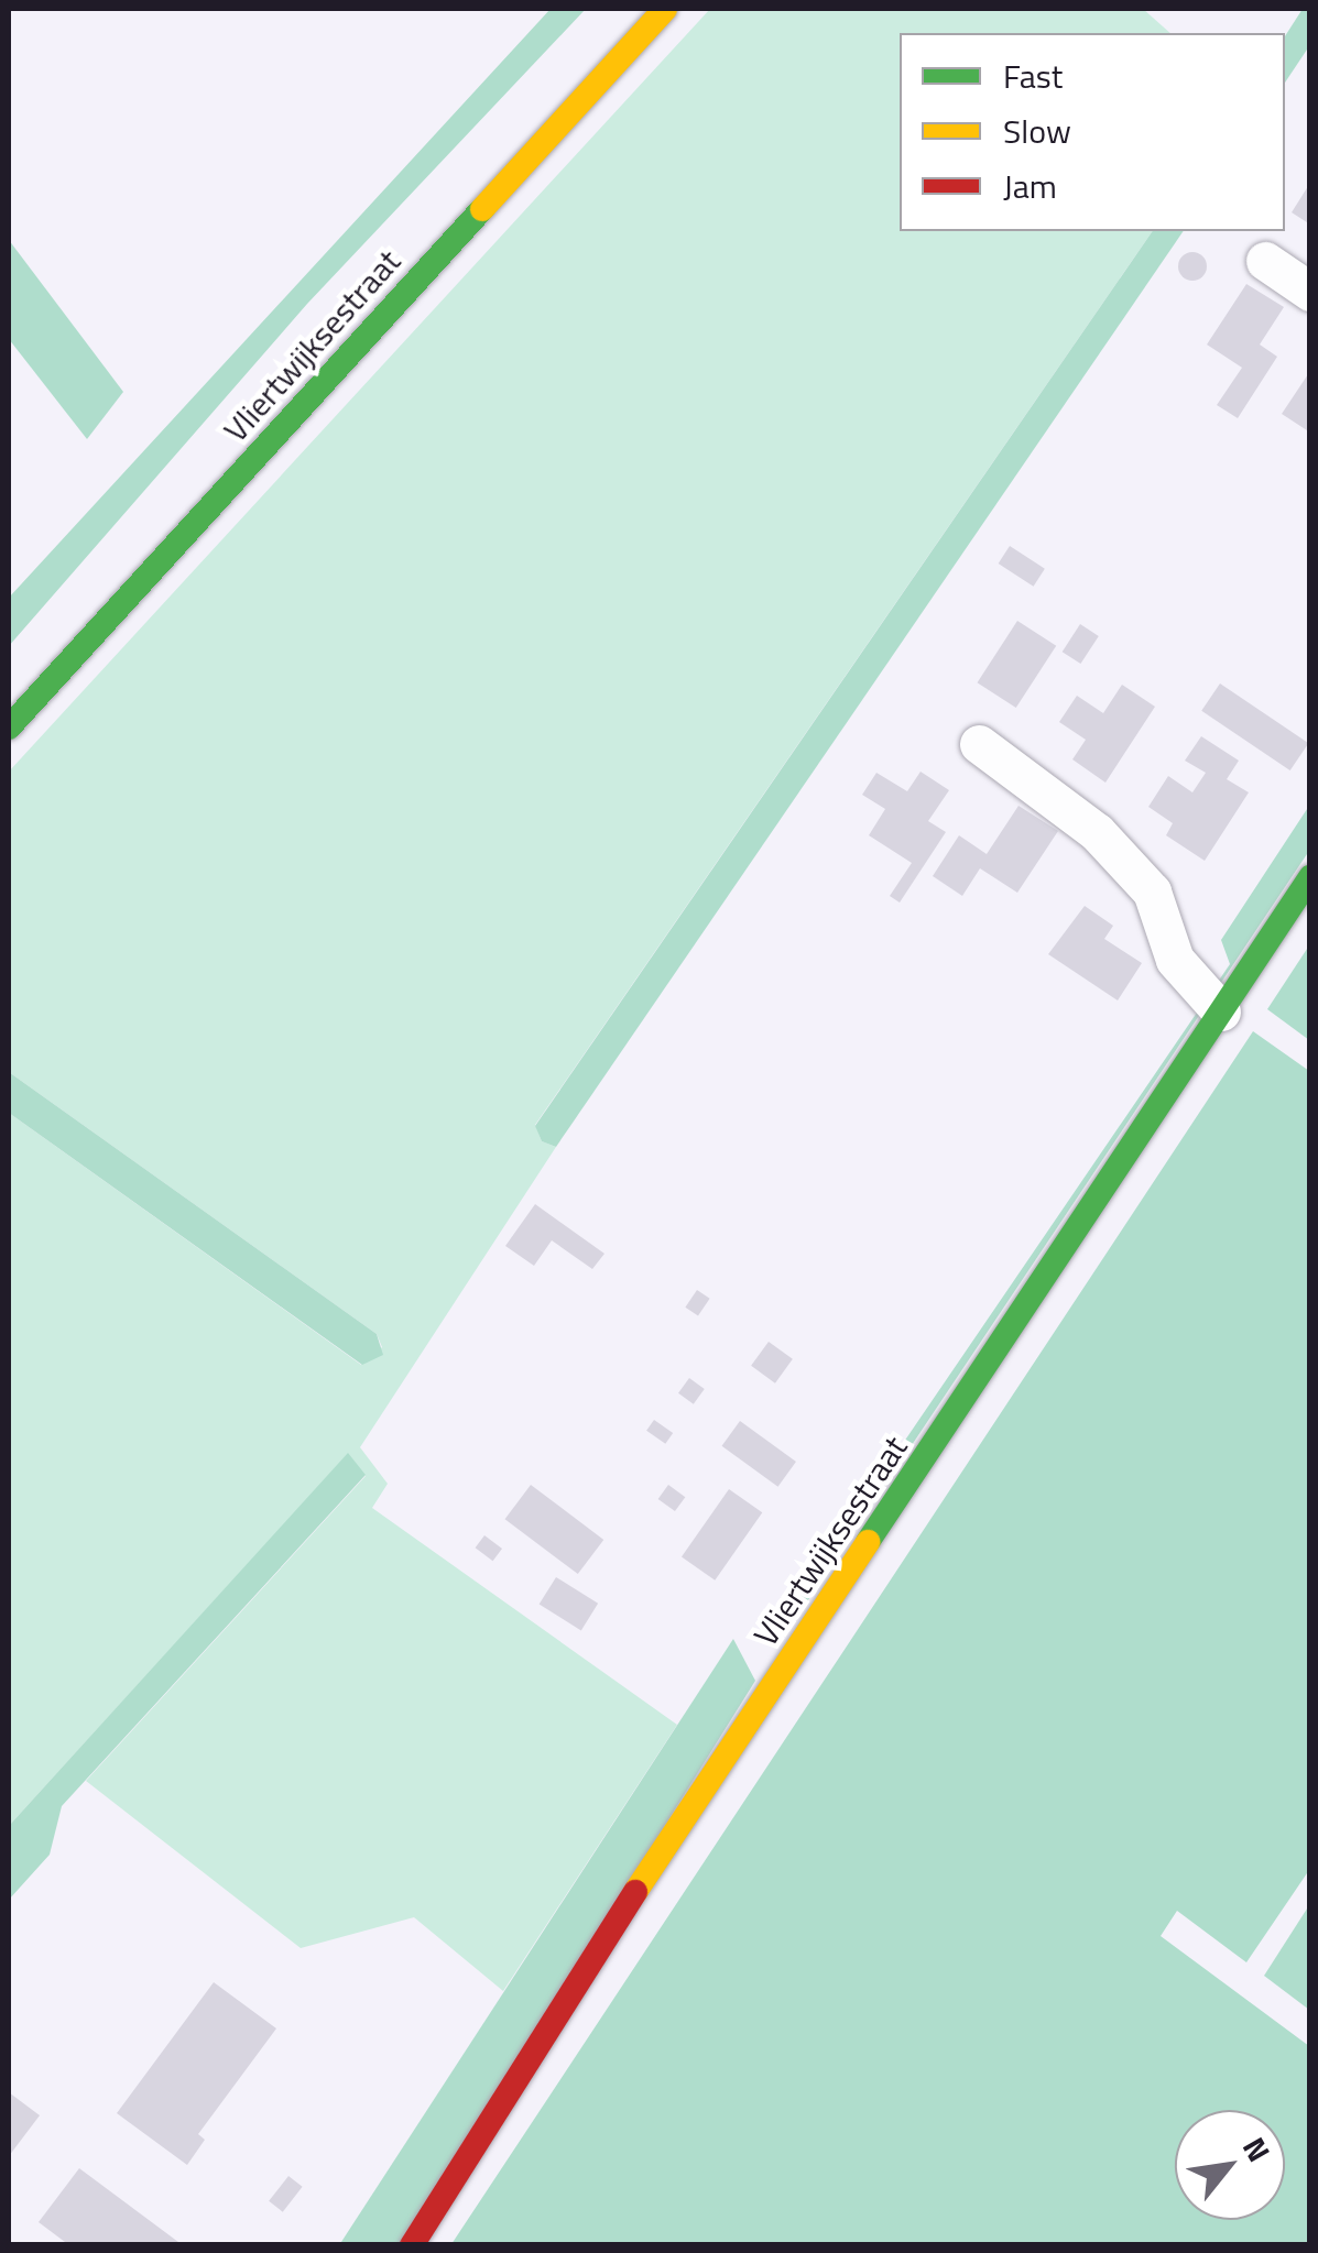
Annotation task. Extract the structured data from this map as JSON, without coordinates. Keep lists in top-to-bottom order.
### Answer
{
  "streets": {
    "street": ["Vliertwijksestraat"]
  },
  "legend": ["Fast", "Slow", "Jam"],
  "north": "top right"
}
